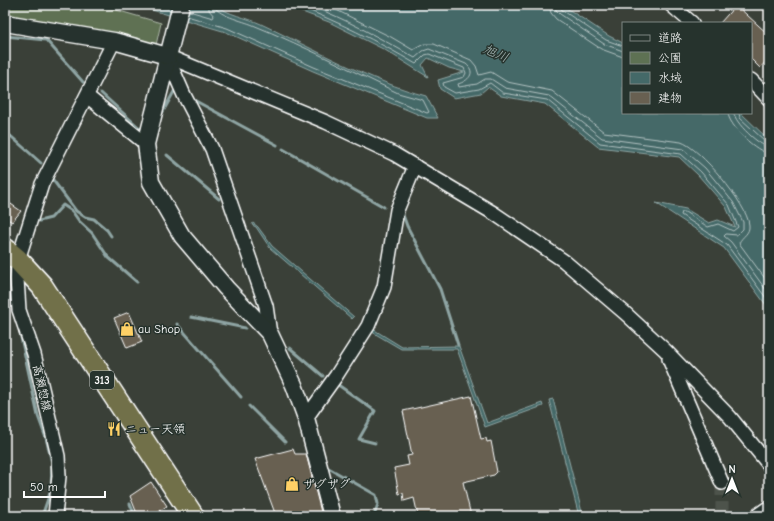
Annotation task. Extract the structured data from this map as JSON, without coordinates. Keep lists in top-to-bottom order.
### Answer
{
  "streets": {
    "highway": ["313"],
    "street": ["高瀬惣線"]
  },
  "crossings": [
    ["313", "高瀬惣線"]
  ],
  "water": ["旭川"],
  "places": {
    "shop": ["au Shop", "ザグザグ"],
    "restaurant": ["ニュー天領"]
  },
  "legend": [
    "道路",
    "公園",
    "水域",
    "建物"
  ],
  "scale_bar": "50 m",
  "north": "top"
}
